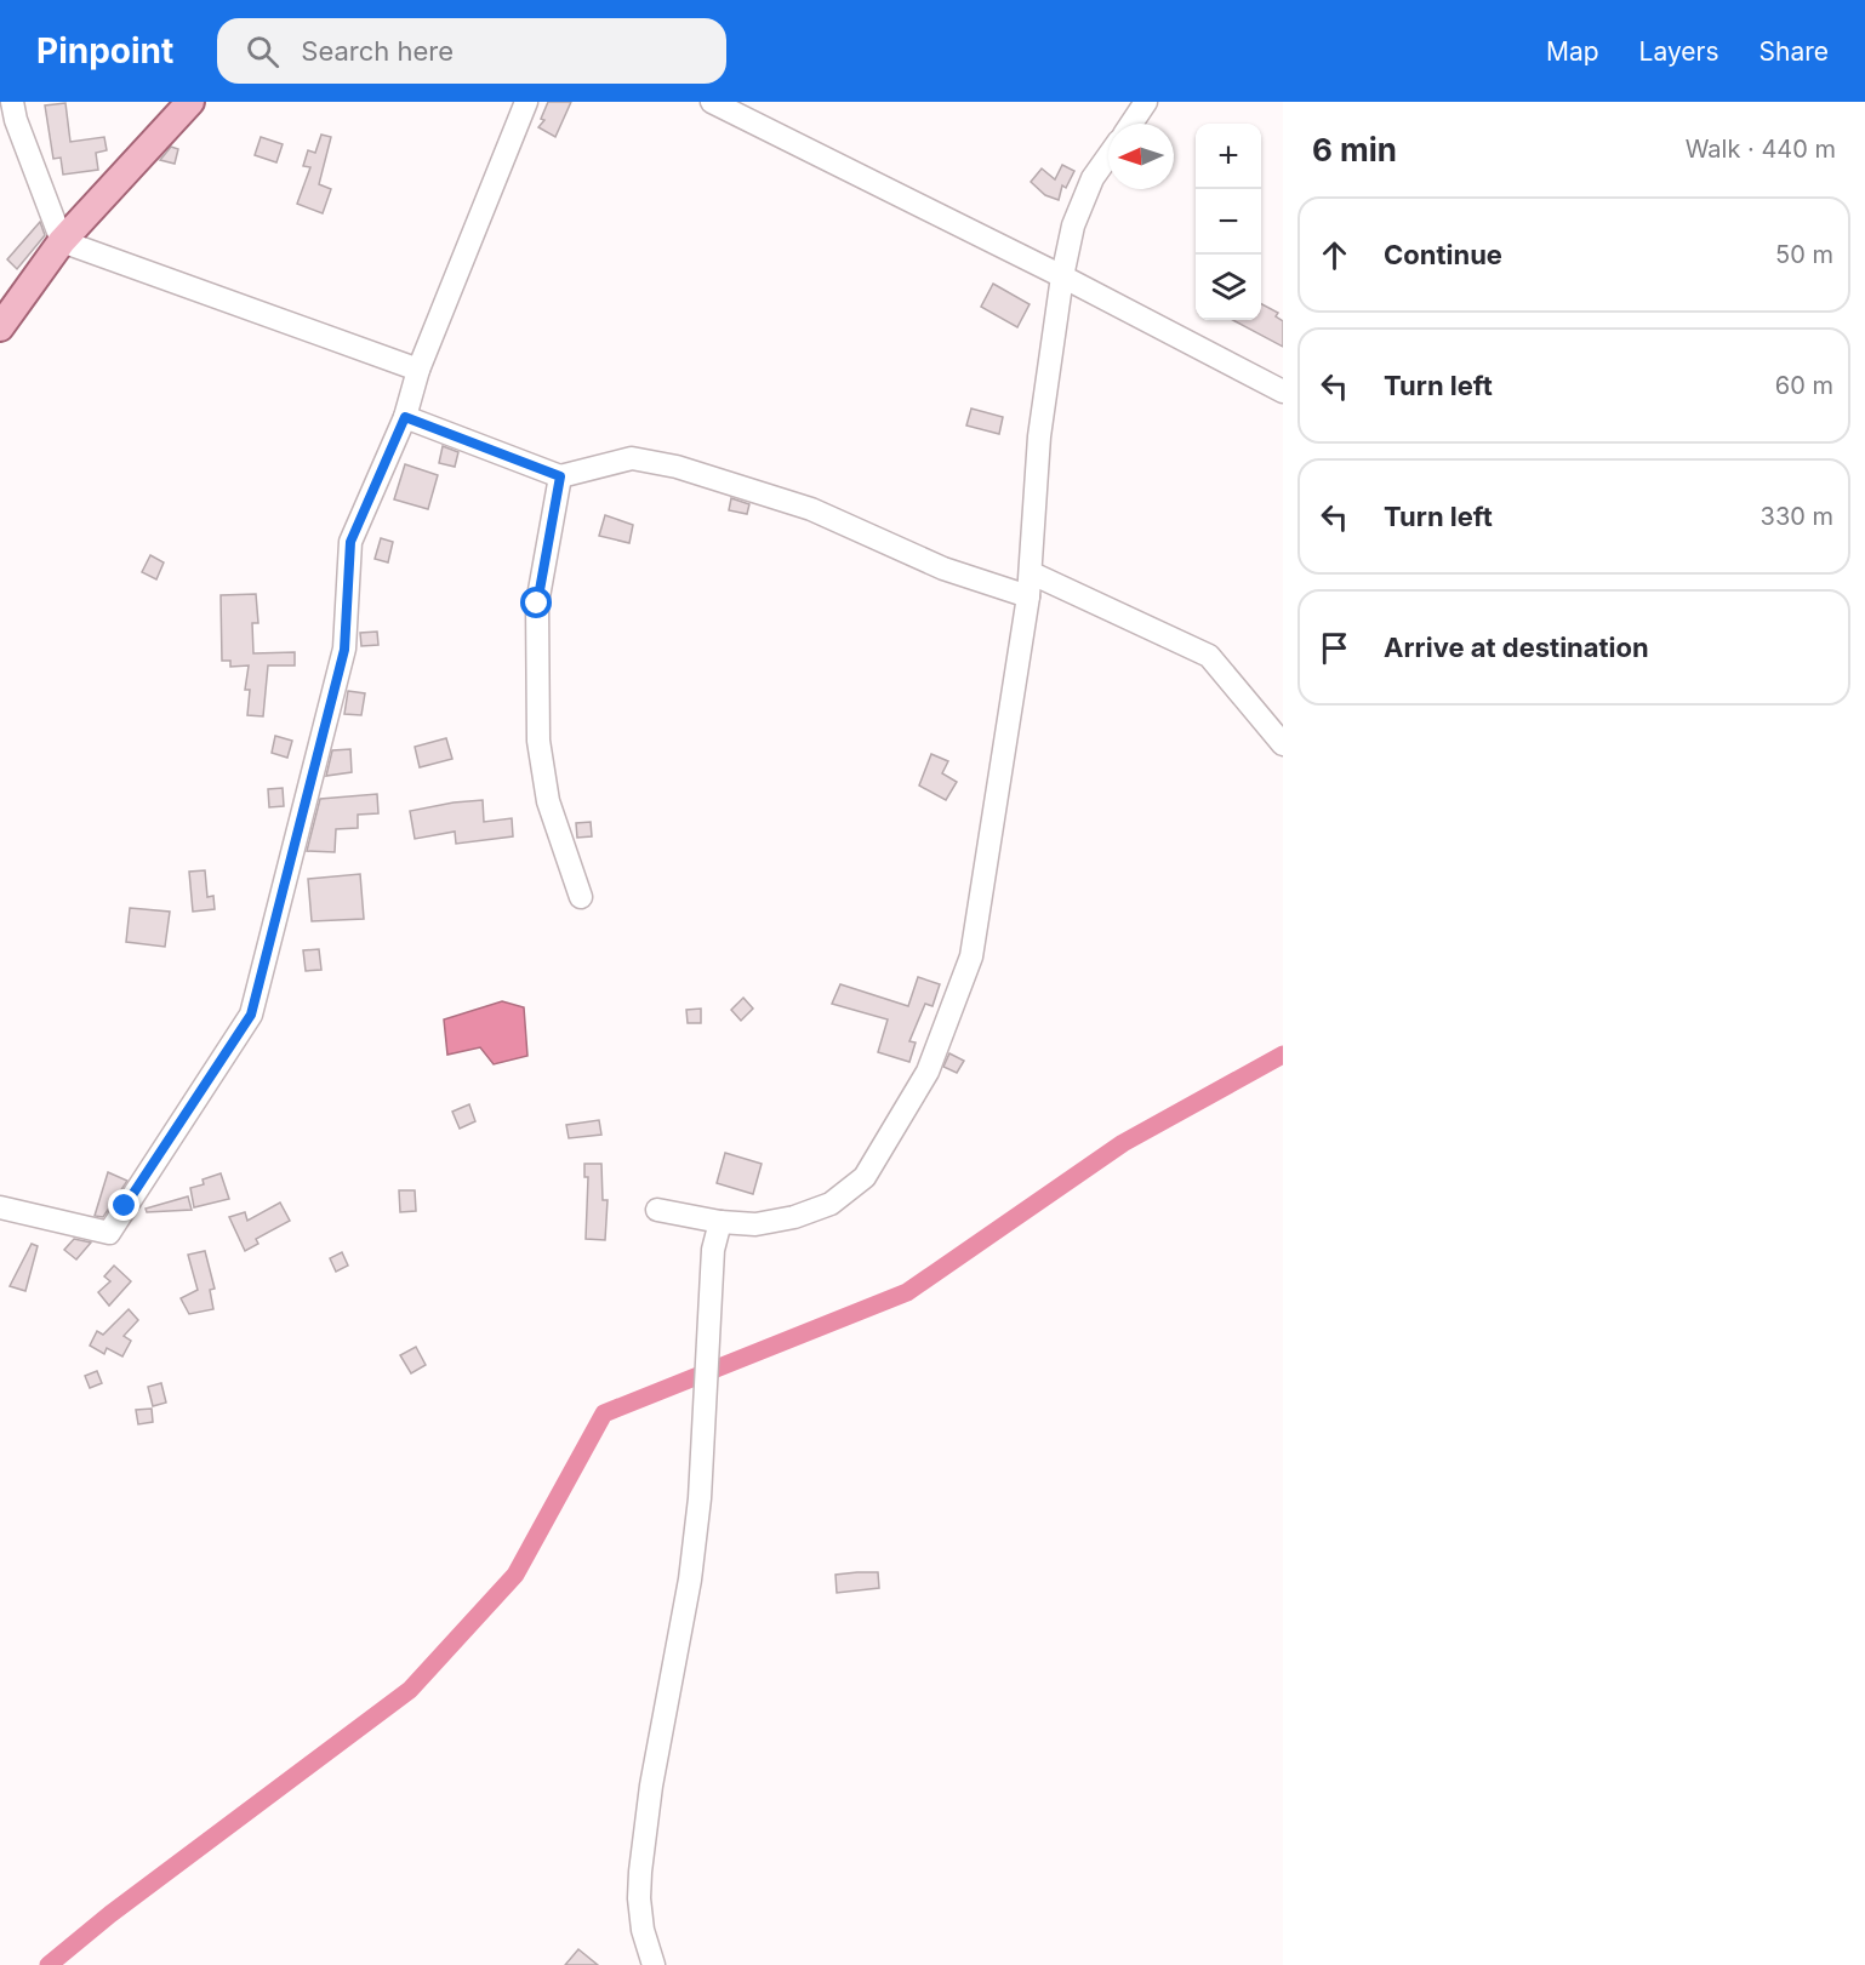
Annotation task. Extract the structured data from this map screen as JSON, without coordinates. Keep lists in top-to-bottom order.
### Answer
{
  "north": "left",
  "page": {
    "header": "Pinpoint",
    "search": "Search here",
    "nav": ["Map", "Layers", "Share"],
    "heading": ["6 min", "Walk · 440 m"],
    "map_buttons": ["+", "−"],
    "list": [
      ["Continue", "50 m"],
      ["Turn left", "60 m"],
      ["Turn left", "330 m"],
      "Arrive at destination"
    ]
  }
}
